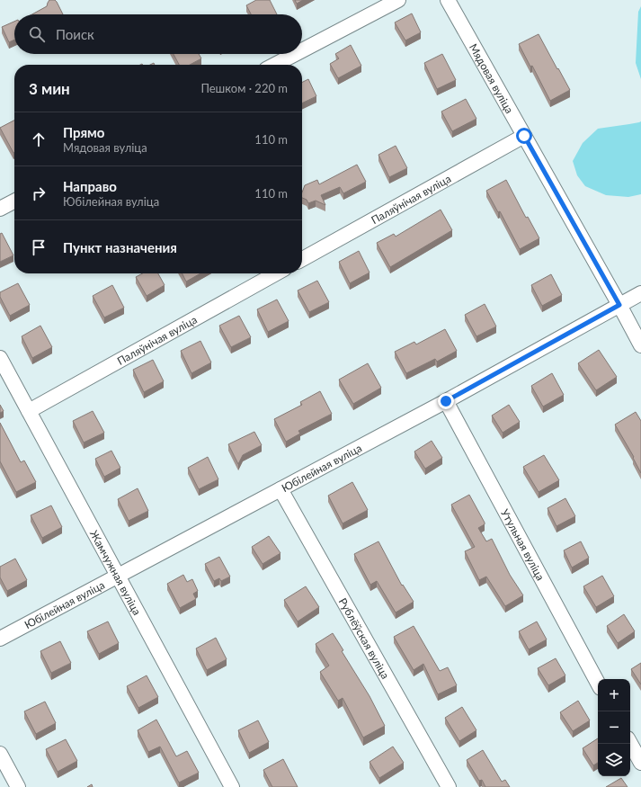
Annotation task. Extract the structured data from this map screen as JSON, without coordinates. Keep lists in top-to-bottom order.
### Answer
{
  "streets": {
    "street": [
      "Мядовая вуліца",
      "Паляўнічая вуліца",
      "Юбілейная вуліца",
      "Утульная вуліца",
      "Жамчужная вуліца",
      "Рублёўская вуліца"
    ]
  },
  "crossings": [
    ["Мядовая вуліца", "Паляўнічая вуліца"],
    ["Мядовая вуліца", "Юбілейная вуліца"],
    ["Паляўнічая вуліца", "Жамчужная вуліца"],
    ["Юбілейная вуліца", "Утульная вуліца"],
    ["Юбілейная вуліца", "Жамчужная вуліца"],
    ["Юбілейная вуліца", "Рублёўская вуліца"]
  ],
  "page": {
    "search": "Поиск",
    "heading": ["3 мин", "Пешком · 220 m"],
    "list": [
      ["Прямо", "Мядовая вуліца", "110 m"],
      ["Направо", "Юбілейная вуліца", "110 m"],
      "Пункт назначения"
    ],
    "map_buttons": ["+", "−"]
  }
}
